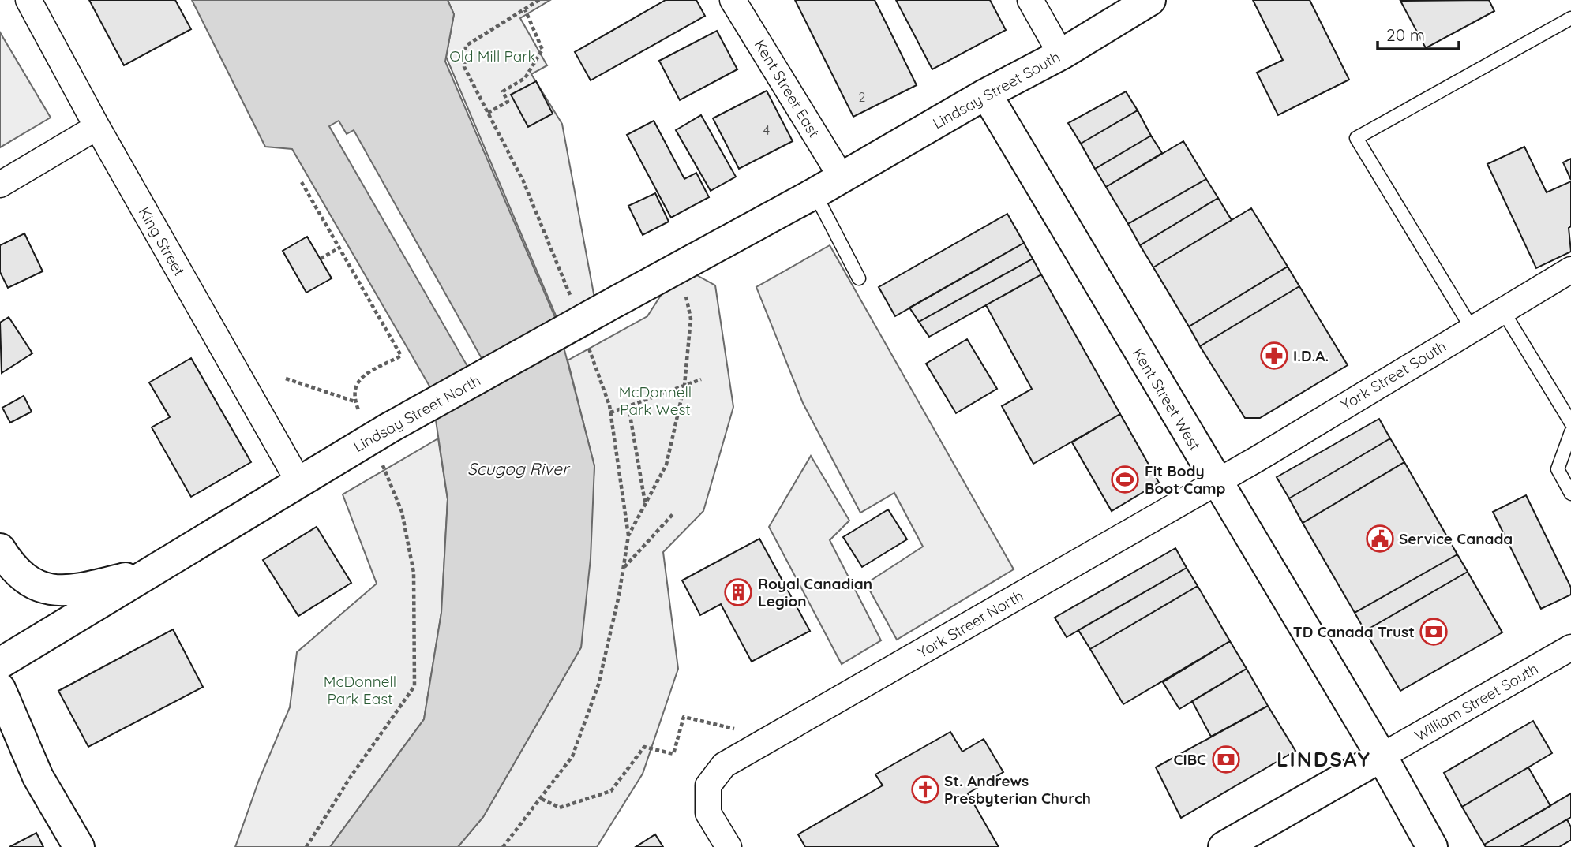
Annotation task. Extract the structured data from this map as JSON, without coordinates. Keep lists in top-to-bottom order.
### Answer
{
  "streets": {
    "main road": ["Lindsay Street South", "Kent Street West", "Lindsay Street North"],
    "street": [
      "Kent Street East",
      "King Street",
      "York Street South",
      "York Street North",
      "William Street South"
    ]
  },
  "crossings": [
    ["Kent Street East", "Lindsay Street South"],
    ["Kent Street East", "Lindsay Street North"],
    ["Lindsay Street South", "Kent Street West"],
    ["Lindsay Street South", "Lindsay Street North"],
    ["King Street", "Lindsay Street North"],
    ["York Street South", "Kent Street West"],
    ["York Street South", "York Street North"],
    ["Kent Street West", "York Street North"],
    ["Kent Street West", "William Street South"]
  ],
  "districts": ["LINDSAY"],
  "water": ["Scugog River"],
  "parks": ["Old Mill Park", "McDonnell Park West", "McDonnell Park East"],
  "places": {
    "pharmacy": ["I.D.A."],
    "sports": ["Fit Body Boot Camp"],
    "public building": ["Service Canada"],
    "building": ["Royal Canadian Legion"],
    "bank": ["TD Canada Trust", "CIBC"],
    "church": ["St. Andrews Presbyterian Church"]
  },
  "house_numbers": ["2", "4"],
  "scale_bar": "20 m"
}
